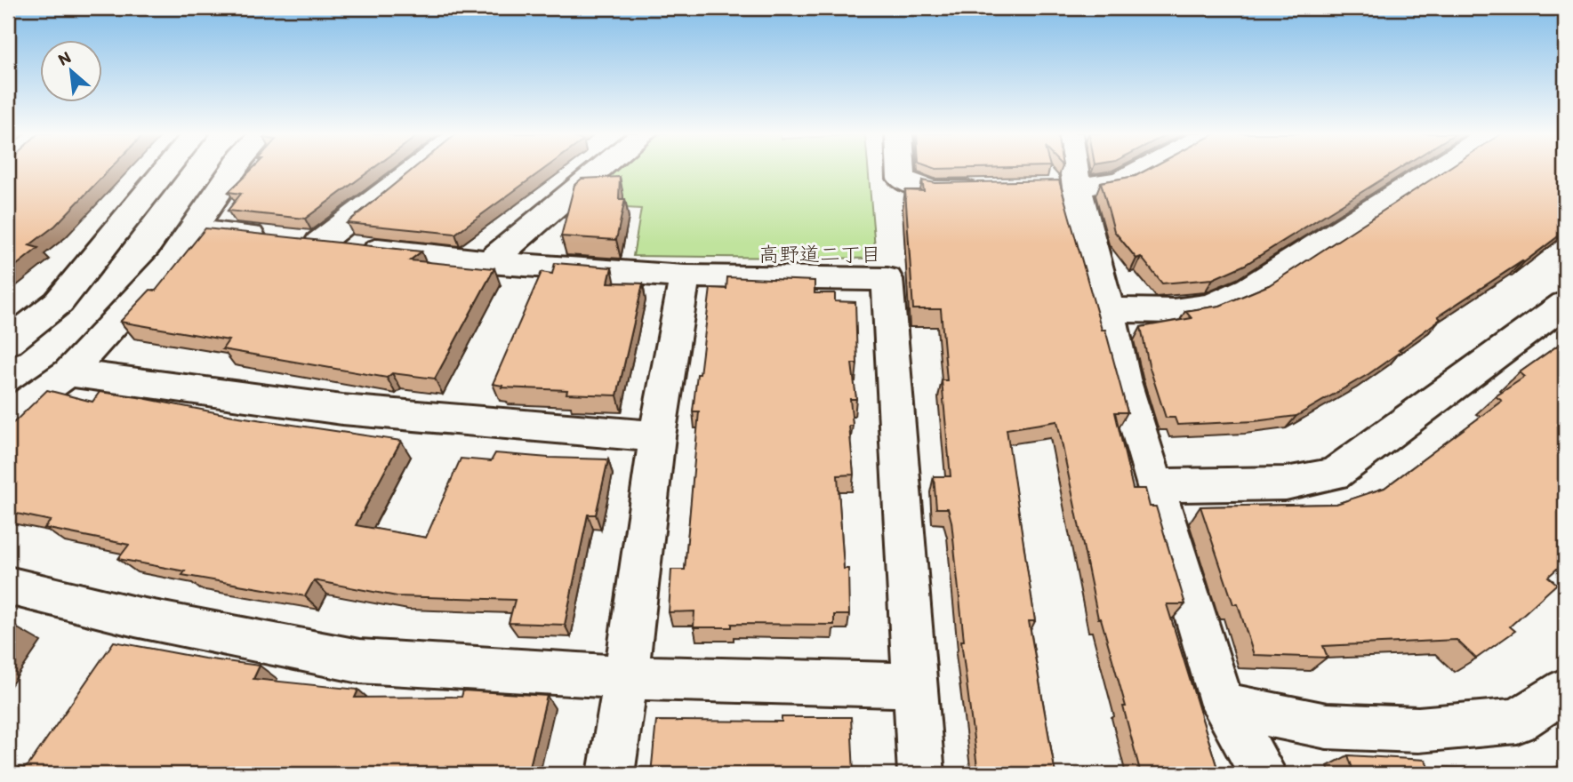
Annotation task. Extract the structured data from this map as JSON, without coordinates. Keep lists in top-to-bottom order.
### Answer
{
  "districts": ["高野道二丁目"],
  "north": "top left"
}
